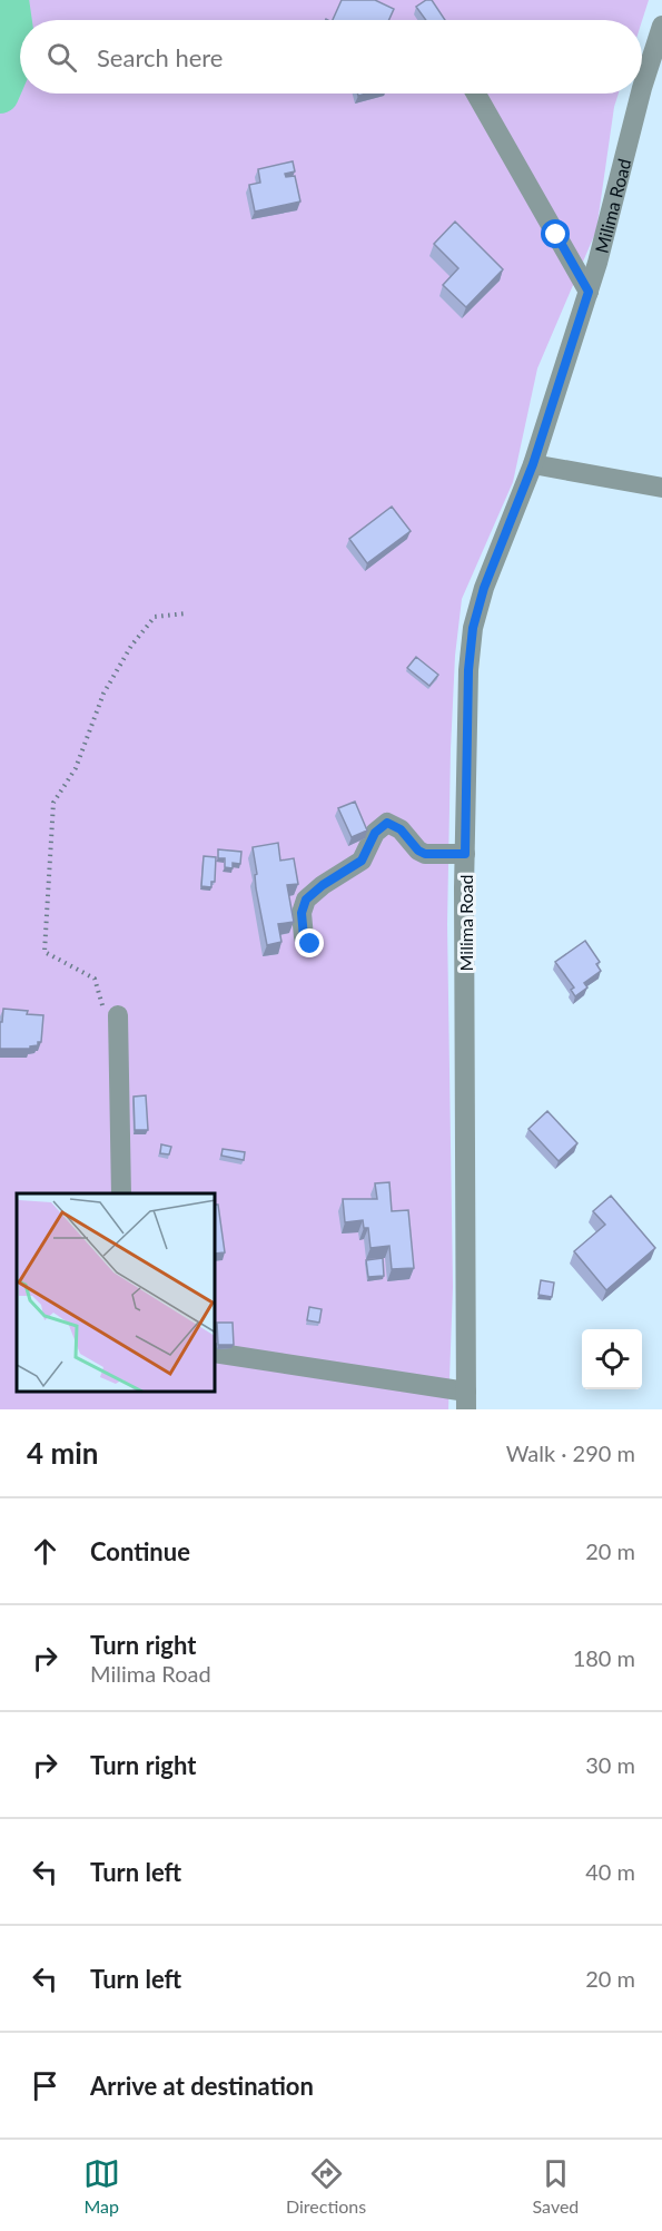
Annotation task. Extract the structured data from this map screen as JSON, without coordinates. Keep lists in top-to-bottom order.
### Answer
{
  "streets": {
    "street": ["Milima Road"]
  },
  "page": {
    "search": "Search here",
    "heading": ["4 min", "Walk · 290 m"],
    "list": [
      ["Continue", "20 m"],
      ["Turn right", "Milima Road", "180 m"],
      ["Turn right", "30 m"],
      ["Turn left", "40 m"],
      ["Turn left", "20 m"],
      "Arrive at destination"
    ],
    "nav": ["Map", "Directions", "Saved"]
  }
}
